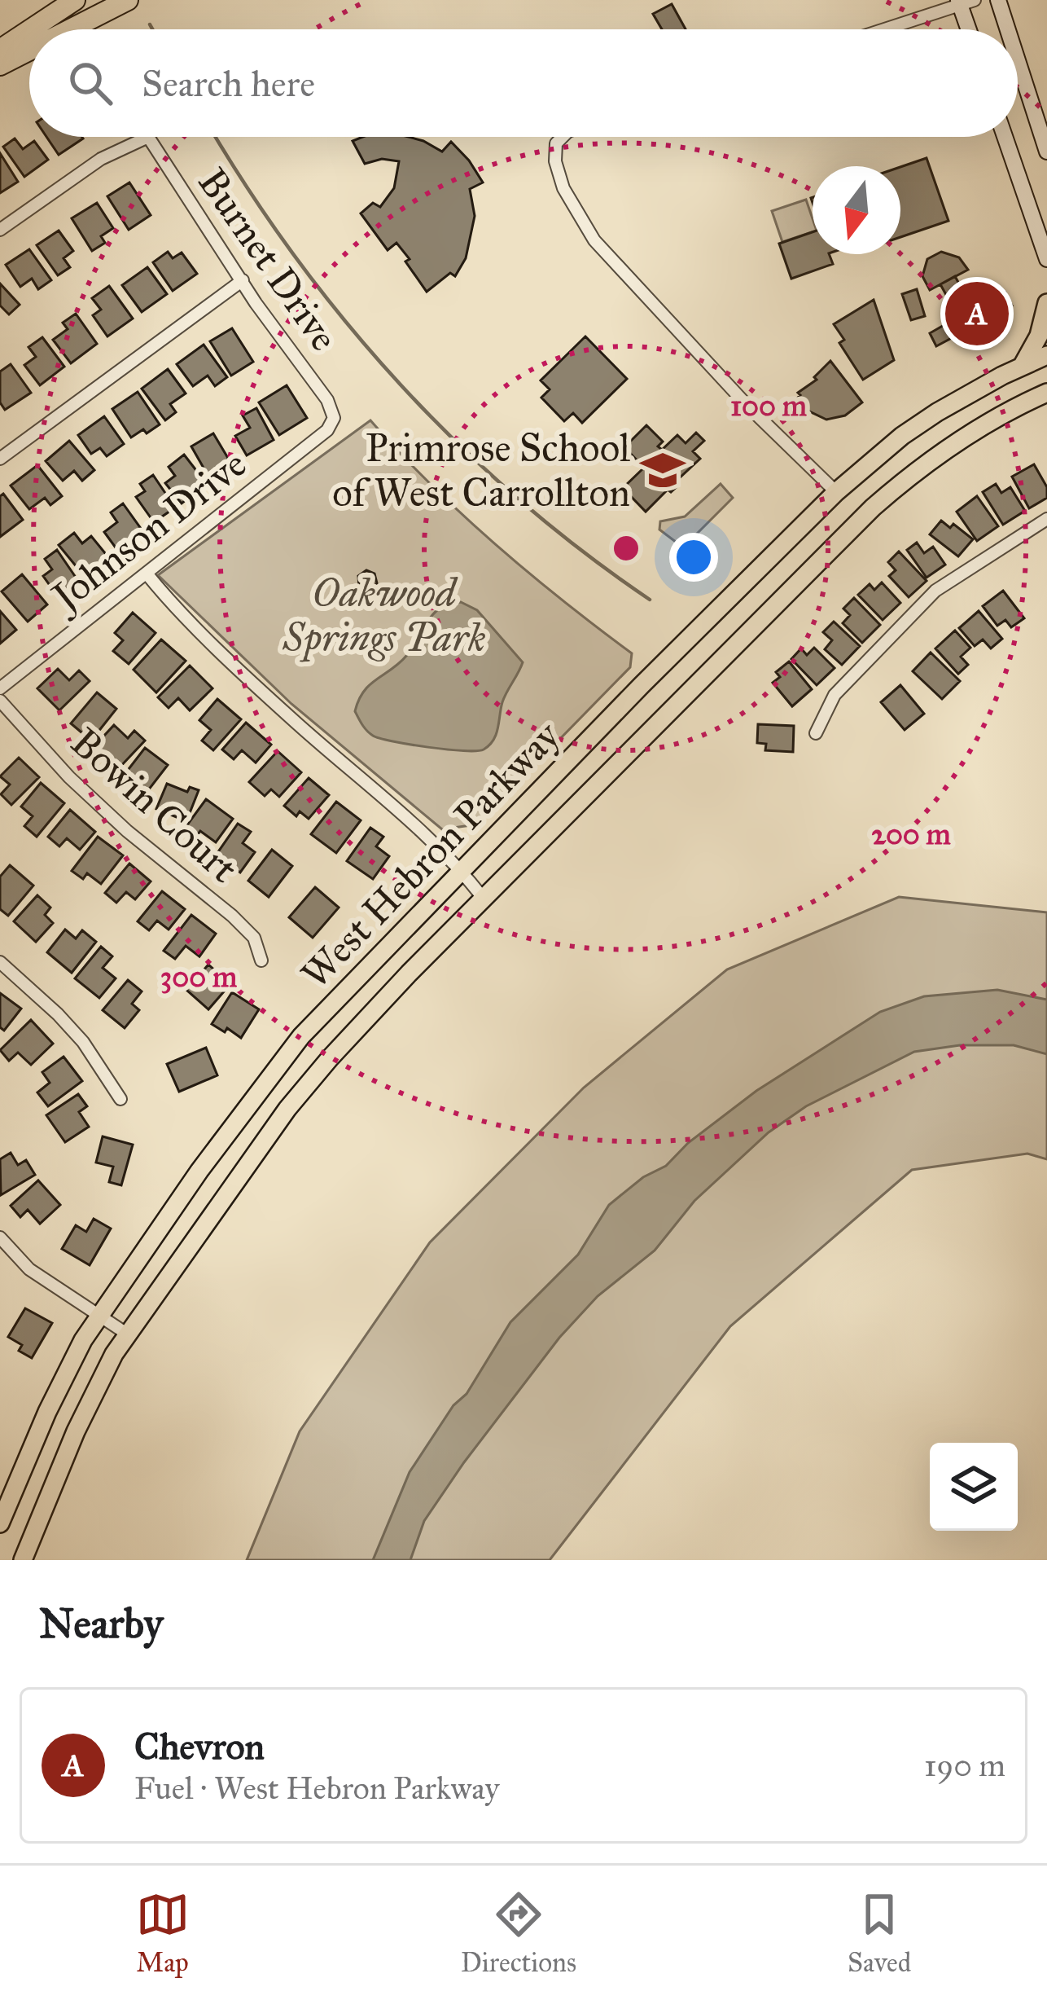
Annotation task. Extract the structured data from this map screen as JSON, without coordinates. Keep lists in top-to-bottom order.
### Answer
{
  "streets": {
    "main road": ["West Hebron Parkway"],
    "street": ["Burnet Drive", "Johnson Drive", "Bowin Court"]
  },
  "crossings": [
    ["Burnet Drive", "Johnson Drive"]
  ],
  "parks": ["Oakwood Springs Park"],
  "places": {
    "school or university": ["Primrose School of West Carrollton"]
  },
  "north": "bottom",
  "page": {
    "search": "Search here",
    "pins": "A",
    "heading": "Nearby",
    "list": [
      {
        "mark": "A",
        "name": "Chevron",
        "note": "Fuel · West Hebron Parkway",
        "value": "190 m"
      }
    ],
    "nav": ["Map", "Directions", "Saved"]
  },
  "rings": ["100 m", "200 m", "300 m"]
}
